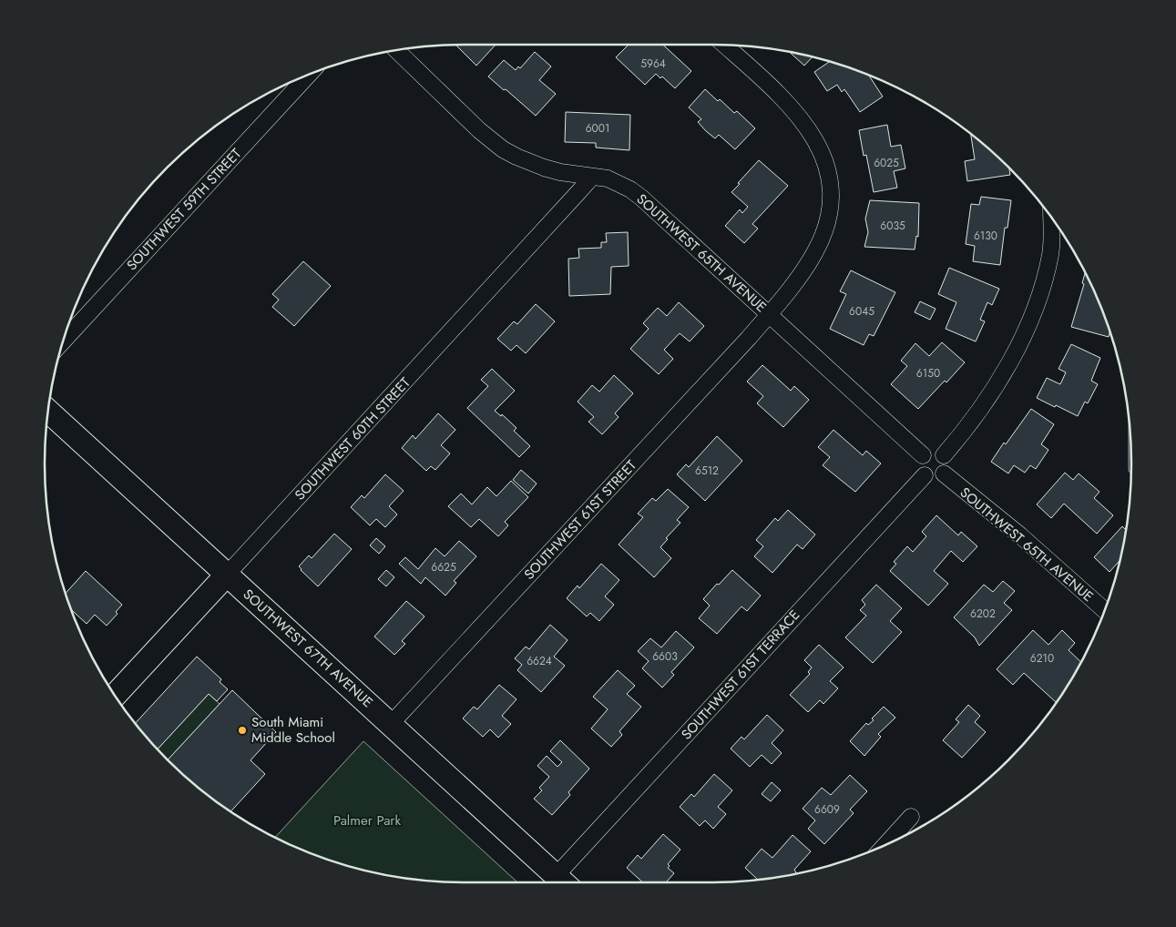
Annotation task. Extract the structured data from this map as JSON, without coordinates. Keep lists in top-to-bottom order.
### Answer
{
  "streets": {
    "main road": ["SOUTHWEST 60TH STREET", "SOUTHWEST 67TH AVENUE"],
    "street": [
      "SOUTHWEST 59TH STREET",
      "SOUTHWEST 65TH AVENUE",
      "SOUTHWEST 61ST STREET",
      "SOUTHWEST 61ST TERRACE"
    ]
  },
  "crossings": [
    ["SOUTHWEST 65TH AVENUE", "SOUTHWEST 60TH STREET"],
    ["SOUTHWEST 65TH AVENUE", "SOUTHWEST 61ST STREET"],
    ["SOUTHWEST 65TH AVENUE", "SOUTHWEST 61ST TERRACE"],
    ["SOUTHWEST 60TH STREET", "SOUTHWEST 67TH AVENUE"],
    ["SOUTHWEST 61ST STREET", "SOUTHWEST 67TH AVENUE"],
    ["SOUTHWEST 67TH AVENUE", "SOUTHWEST 61ST TERRACE"]
  ],
  "parks": ["Palmer Park"],
  "places": ["South Miami Middle School"],
  "house_numbers": [
    "5964",
    "6001",
    "6025",
    "6035",
    "6130",
    "6045",
    "6150",
    "6512",
    "6625",
    "6202",
    "6603",
    "6210",
    "6624",
    "6609"
  ]
}
